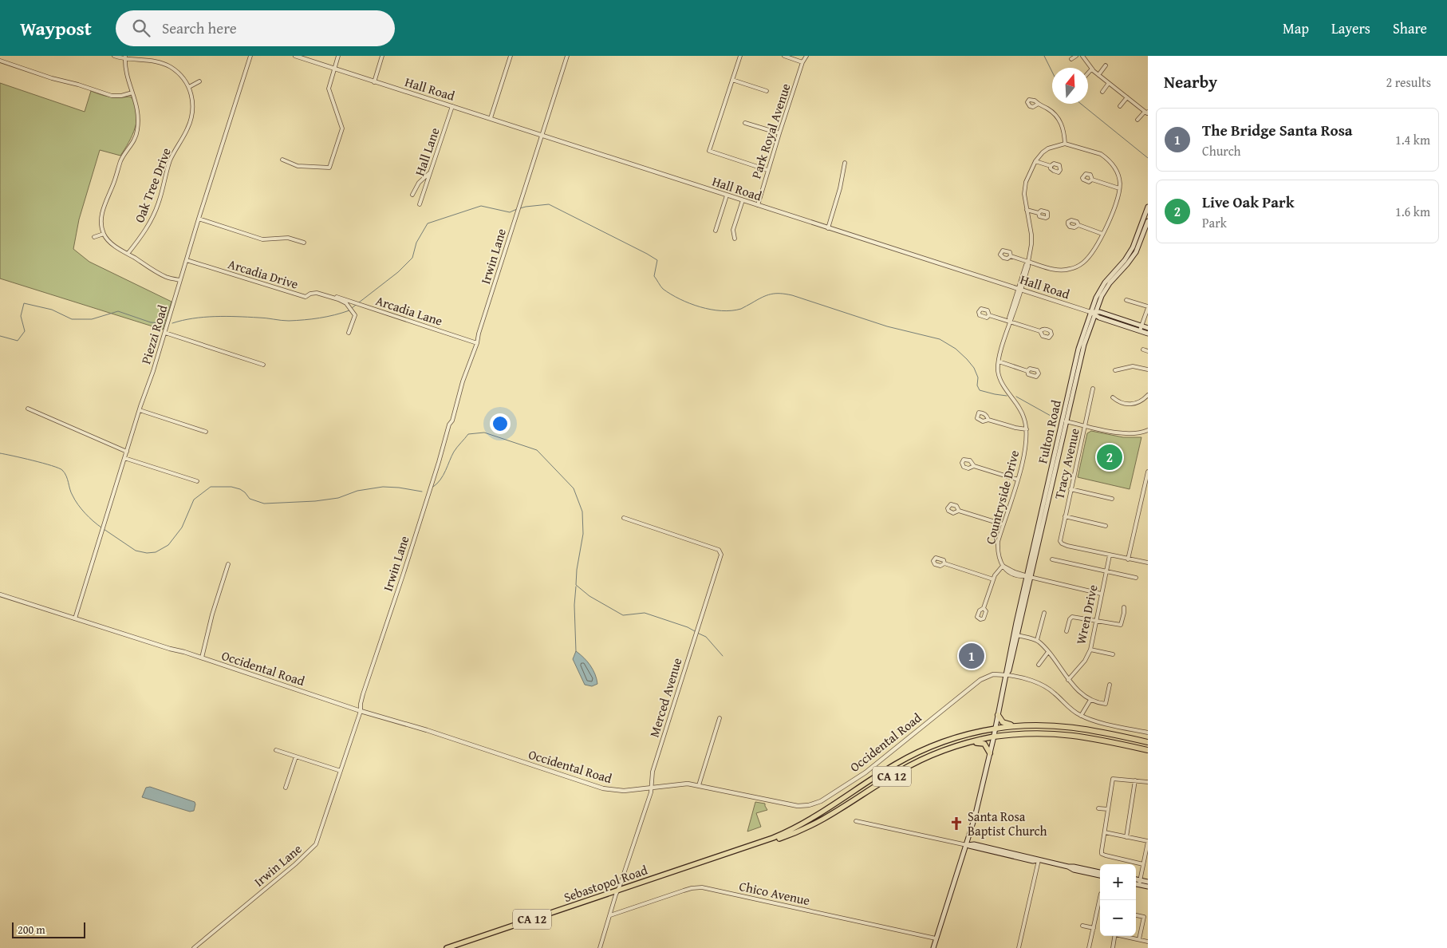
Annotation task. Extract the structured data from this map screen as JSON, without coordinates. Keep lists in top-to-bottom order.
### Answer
{
  "streets": {
    "highway": ["CA 12"],
    "main road": ["Fulton Road", "Sebastopol Road"],
    "street": [
      "Hall Road",
      "Park Royal Avenue",
      "Hall Lane",
      "Oak Tree Drive",
      "Irwin Lane",
      "Arcadia Drive",
      "Arcadia Lane",
      "Piezzi Road",
      "Tracy Avenue",
      "Countryside Drive",
      "Wren Drive",
      "Occidental Road",
      "Merced Avenue",
      "Chico Avenue"
    ]
  },
  "crossings": [
    ["Hall Road", "Park Royal Avenue"],
    ["Hall Road", "Hall Lane"],
    ["Hall Road", "Irwin Lane"],
    ["Hall Road", "Fulton Road"],
    ["Hall Road", "Countryside Drive"],
    ["Irwin Lane", "Arcadia Lane"],
    ["Irwin Lane", "Occidental Road"],
    ["Arcadia Drive", "Piezzi Road"],
    ["Piezzi Road", "Occidental Road"],
    ["Fulton Road", "Occidental Road"],
    ["Fulton Road", "CA 12"],
    ["Fulton Road", "Sebastopol Road"],
    ["Fulton Road", "Chico Avenue"],
    ["Tracy Avenue", "Wren Drive"],
    ["Occidental Road", "Merced Avenue"],
    ["Merced Avenue", "Sebastopol Road"],
    ["Merced Avenue", "Chico Avenue"],
    ["CA 12", "Sebastopol Road"]
  ],
  "places": {
    "church": ["Santa Rosa Baptist Church"]
  },
  "scale_bar": "200 m",
  "north": "top",
  "page": {
    "header": "Waypost",
    "search": "Search here",
    "nav": ["Map", "Layers", "Share"],
    "heading": ["Nearby", "2 results"],
    "list": [
      {
        "mark": "1",
        "name": "The Bridge Santa Rosa",
        "note": "Church",
        "value": "1.4 km"
      },
      {
        "mark": "2",
        "name": "Live Oak Park",
        "note": "Park",
        "value": "1.6 km"
      }
    ],
    "pins": ["2", "1"],
    "map_buttons": ["+", "−"],
    "scale": "200 m"
  }
}
